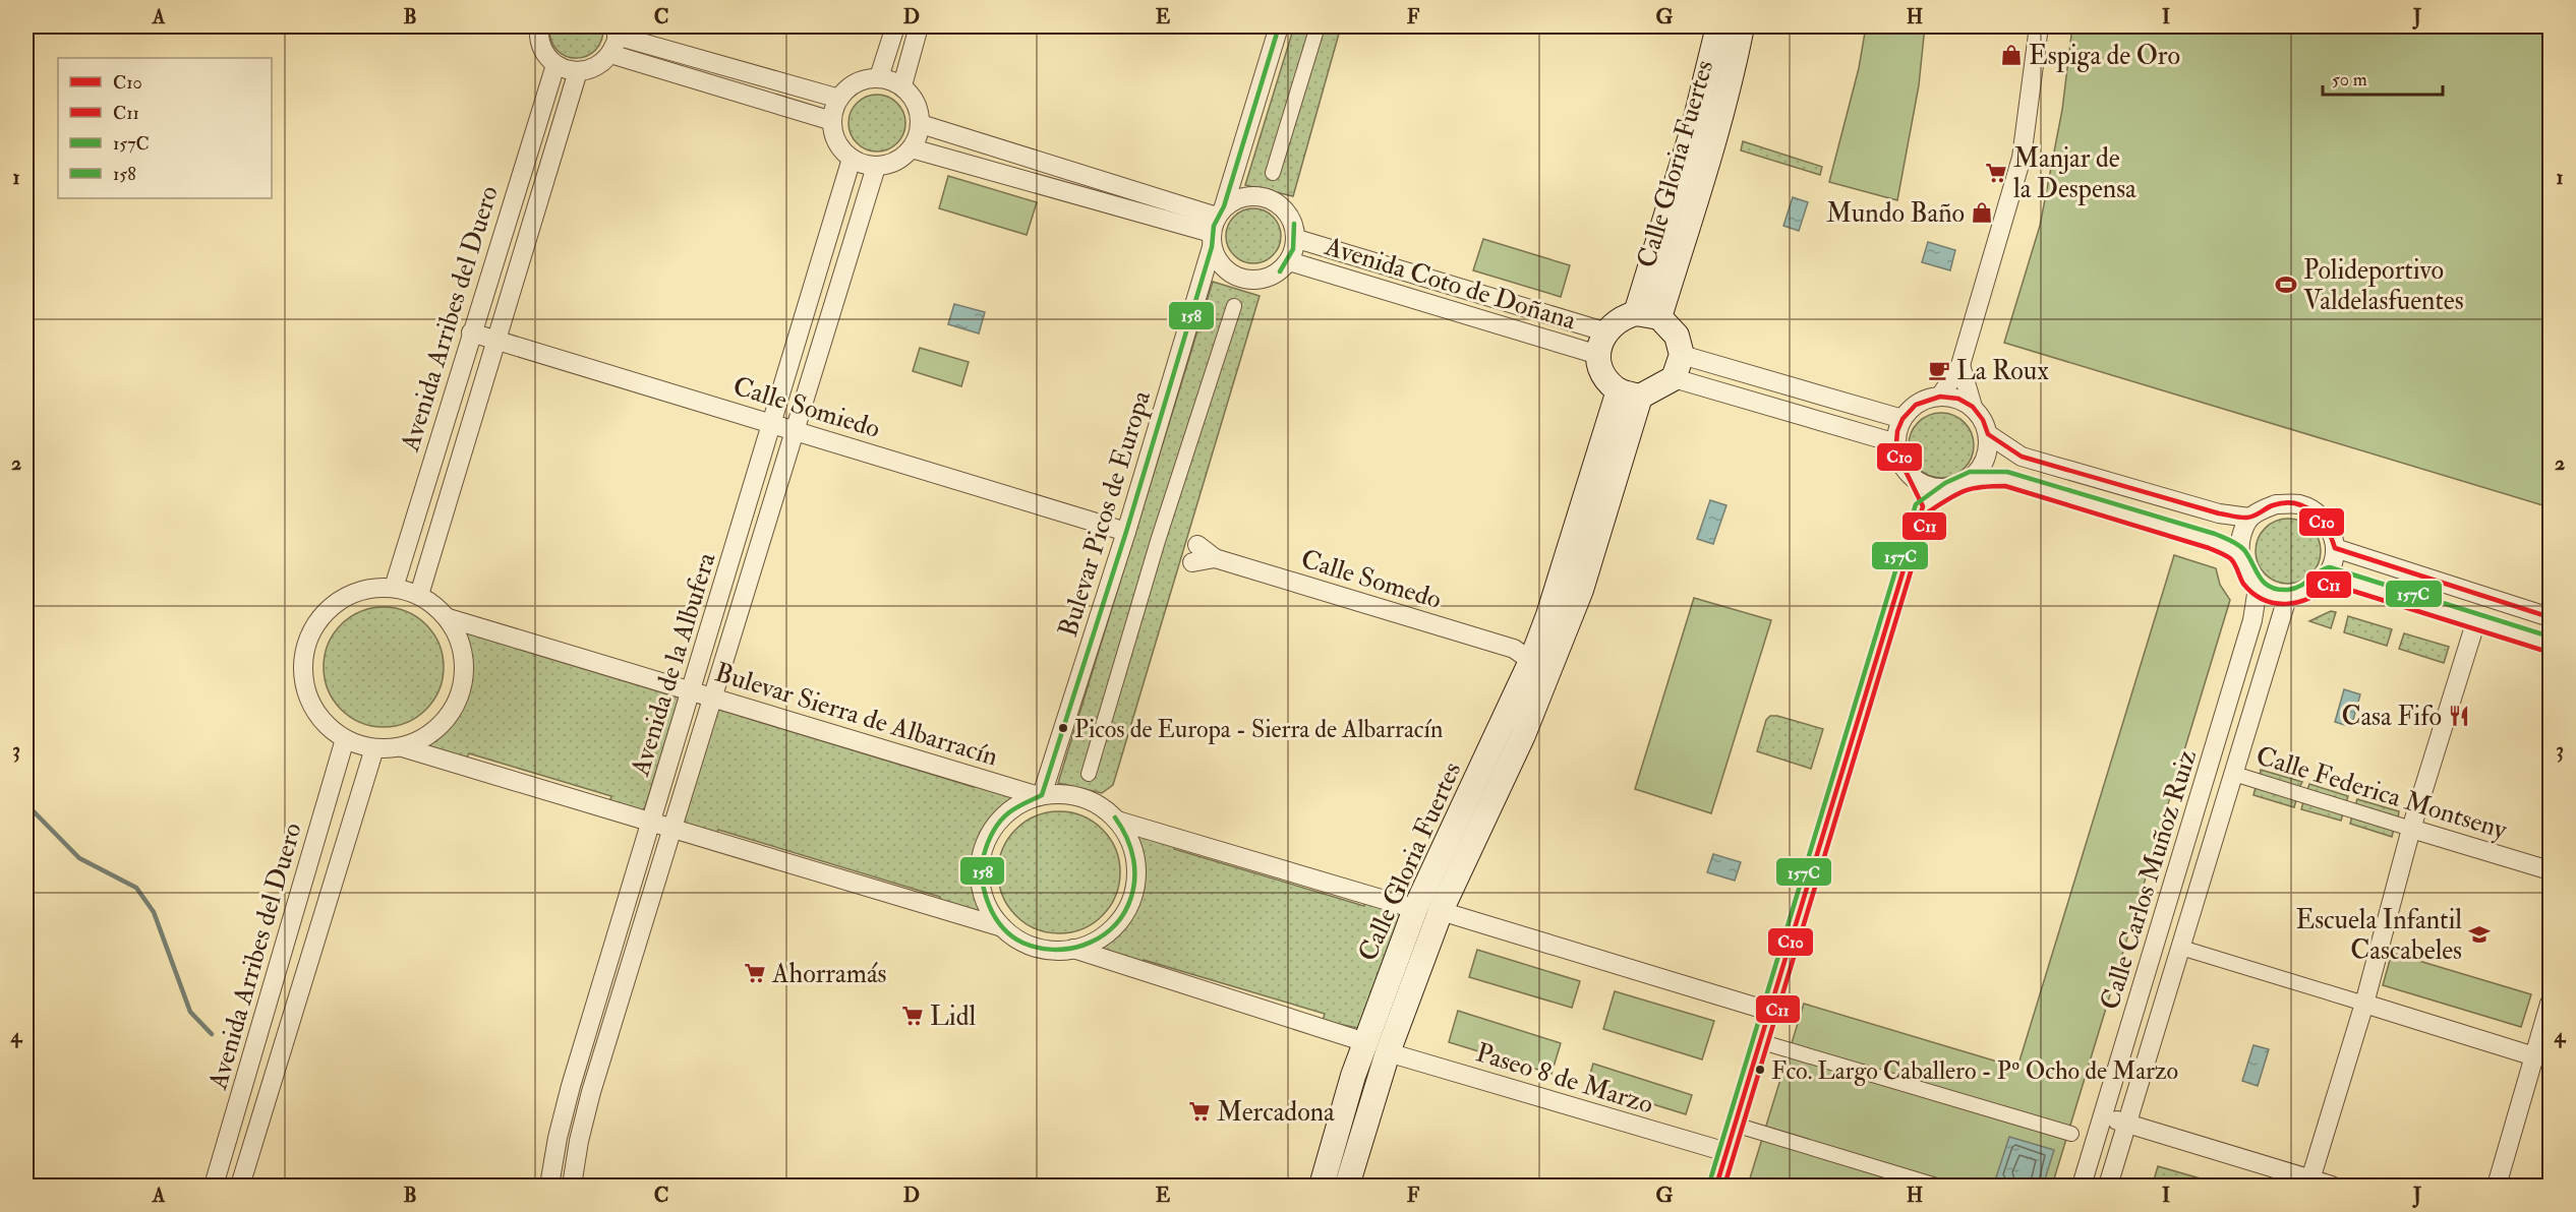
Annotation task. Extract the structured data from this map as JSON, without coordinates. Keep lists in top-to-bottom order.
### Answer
{
  "streets": {
    "main road": ["Calle Gloria Fuertes"],
    "street": [
      "Avenida Coto de Doñana",
      "Avenida Arribes del Duero",
      "Calle Somiedo",
      "Bulevar Picos de Europa",
      "Calle Somedo",
      "Avenida de la Albufera",
      "Bulevar Sierra de Albarracín",
      "Calle Federica Montseny",
      "Calle Carlos Muñoz Ruiz",
      "Paseo 8 de Marzo"
    ]
  },
  "crossings": [
    ["Calle Gloria Fuertes", "Avenida Coto de Doñana"],
    ["Calle Gloria Fuertes", "Calle Somedo"],
    ["Calle Gloria Fuertes", "Paseo 8 de Marzo"],
    ["Avenida Coto de Doñana", "Bulevar Picos de Europa"],
    ["Avenida Arribes del Duero", "Calle Somiedo"],
    ["Avenida Arribes del Duero", "Bulevar Sierra de Albarracín"],
    ["Calle Somiedo", "Bulevar Picos de Europa"],
    ["Calle Somiedo", "Avenida de la Albufera"],
    ["Bulevar Picos de Europa", "Bulevar Sierra de Albarracín"],
    ["Avenida de la Albufera", "Bulevar Sierra de Albarracín"],
    ["Calle Federica Montseny", "Calle Carlos Muñoz Ruiz"]
  ],
  "places": {
    "shop": ["Espiga de Oro", "Mundo Baño"],
    "supermarket": [
      "Manjar de la Despensa",
      "Ahorramás",
      "Lidl",
      "Mercadona"
    ],
    "sports": ["Polideportivo Valdelasfuentes"],
    "cafe": ["La Roux"],
    "restaurant": ["Casa Fifo"],
    "other": ["Picos de Europa - Sierra de Albarracín", "Fco. Largo Caballero - Pº Ocho de Marzo"],
    "school or university": ["Escuela Infantil Cascabeles"]
  },
  "lines": [
    "transit line 158",
    "transit line C10",
    "transit line 157C",
    "transit line C11"
  ],
  "legend": [
    "C10",
    "C11",
    "157C",
    "158"
  ],
  "scale_bar": "50 m",
  "grid": {
    "columns": [
      "A",
      "B",
      "C",
      "D",
      "E",
      "F",
      "G",
      "H",
      "I",
      "J"
    ],
    "rows": [
      "1",
      "2",
      "3",
      "4"
    ]
  }
}
